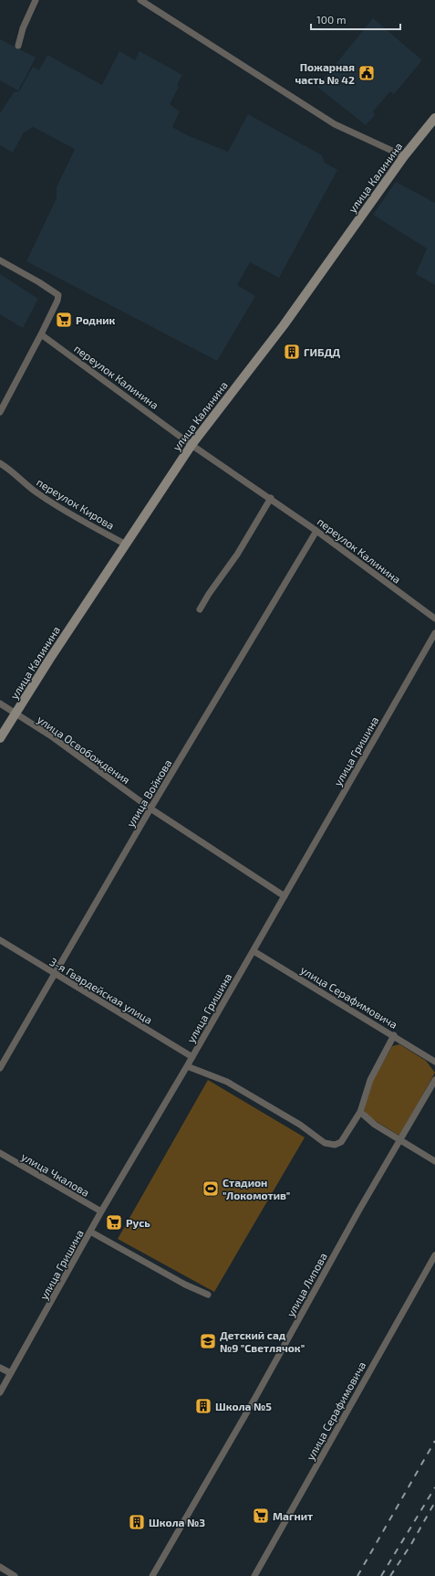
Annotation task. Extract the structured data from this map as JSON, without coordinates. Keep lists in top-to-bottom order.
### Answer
{
  "streets": {
    "street": [
      "улица Калинина",
      "переулок Калинина",
      "переулок Кирова",
      "улица Освобождения",
      "улица Гришина",
      "улица Войкова",
      "3-я Гвардейская улица",
      "улица Серафимовича",
      "улица Чкалова",
      "улица Липова"
    ]
  },
  "crossings": [
    ["улица Калинина", "переулок Калинина"],
    ["улица Калинина", "переулок Кирова"],
    ["улица Калинина", "улица Освобождения"],
    ["переулок Калинина", "улица Войкова"],
    ["улица Освобождения", "улица Гришина"],
    ["улица Освобождения", "улица Войкова"],
    ["улица Гришина", "3-я Гвардейская улица"],
    ["улица Гришина", "улица Серафимовича"],
    ["улица Гришина", "улица Чкалова"],
    ["улица Войкова", "3-я Гвардейская улица"]
  ],
  "places": {
    "public building": ["Пожарная часть № 42"],
    "supermarket": ["Родник", "Русь", "Магнит"],
    "building": ["ГИБДД", "Школа №5", "Школа №3"],
    "sports": ["Стадион \"Локомотив\""],
    "school or university": ["Детский сад №9 \"Светлячок\""]
  },
  "scale_bar": "100 m"
}
